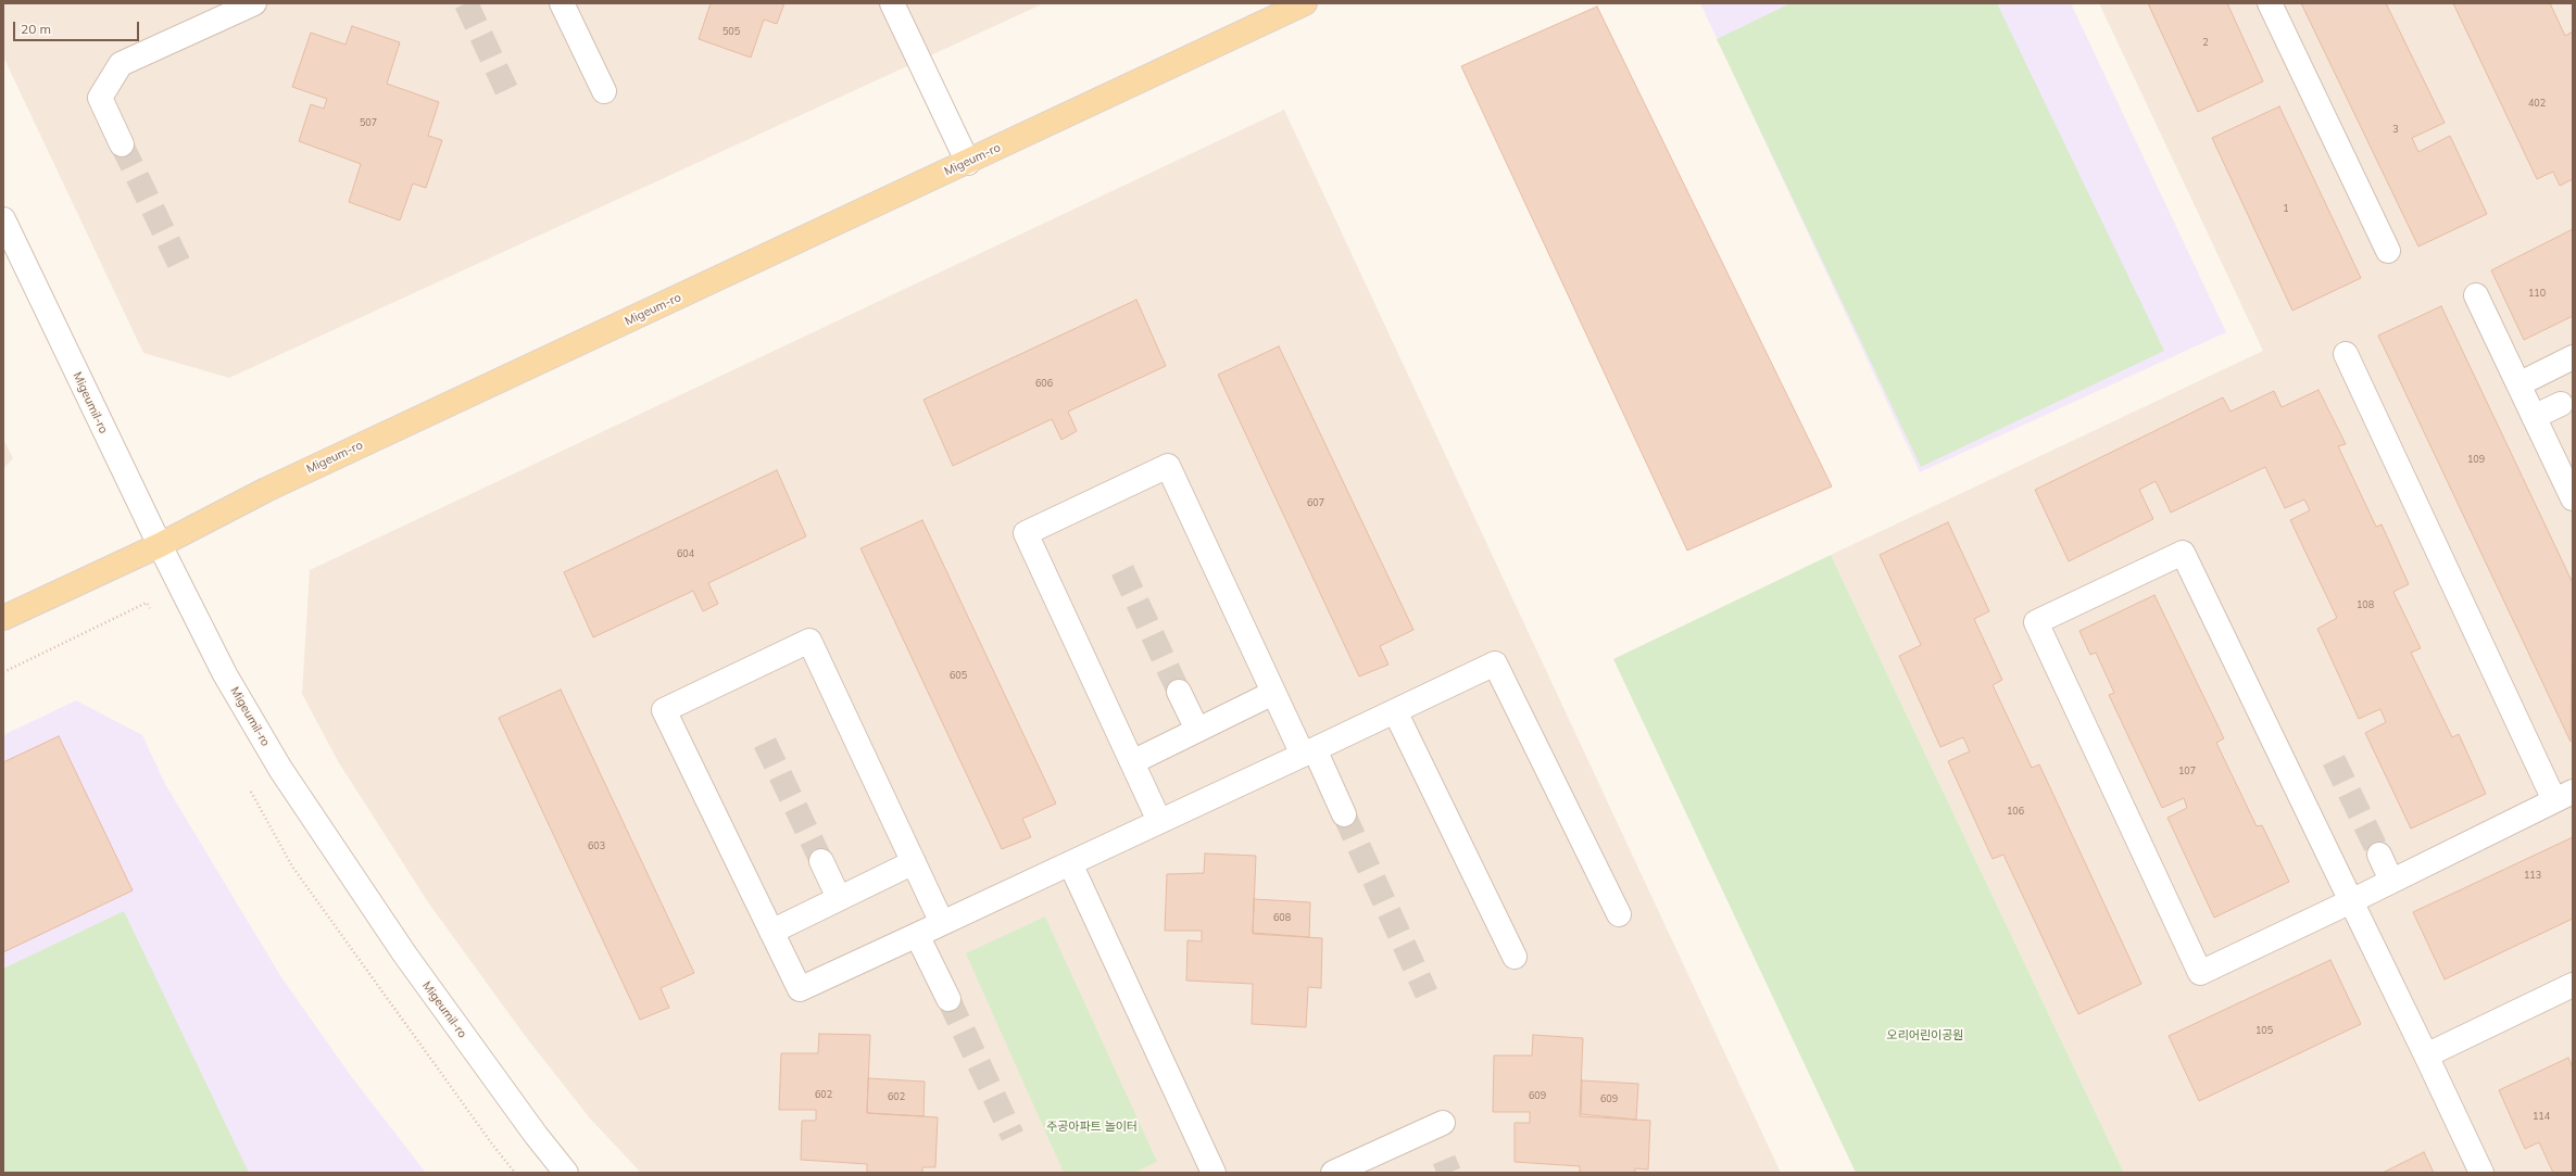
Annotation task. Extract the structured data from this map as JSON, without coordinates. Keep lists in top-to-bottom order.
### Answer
{
  "streets": {
    "main road": ["Migeum-ro"],
    "street": ["Migeumil-ro"]
  },
  "crossings": [
    ["Migeum-ro", "Migeumil-ro"]
  ],
  "parks": ["오리어린이공원", "주공아파트 놀이터"],
  "house_numbers": [
    "505",
    "2",
    "402",
    "507",
    "3",
    "1",
    "110",
    "606",
    "109",
    "607",
    "604",
    "108",
    "605",
    "107",
    "106",
    "603",
    "113",
    "608",
    "105",
    "602",
    "609",
    "602",
    "609",
    "114"
  ],
  "scale_bar": "20 m"
}
